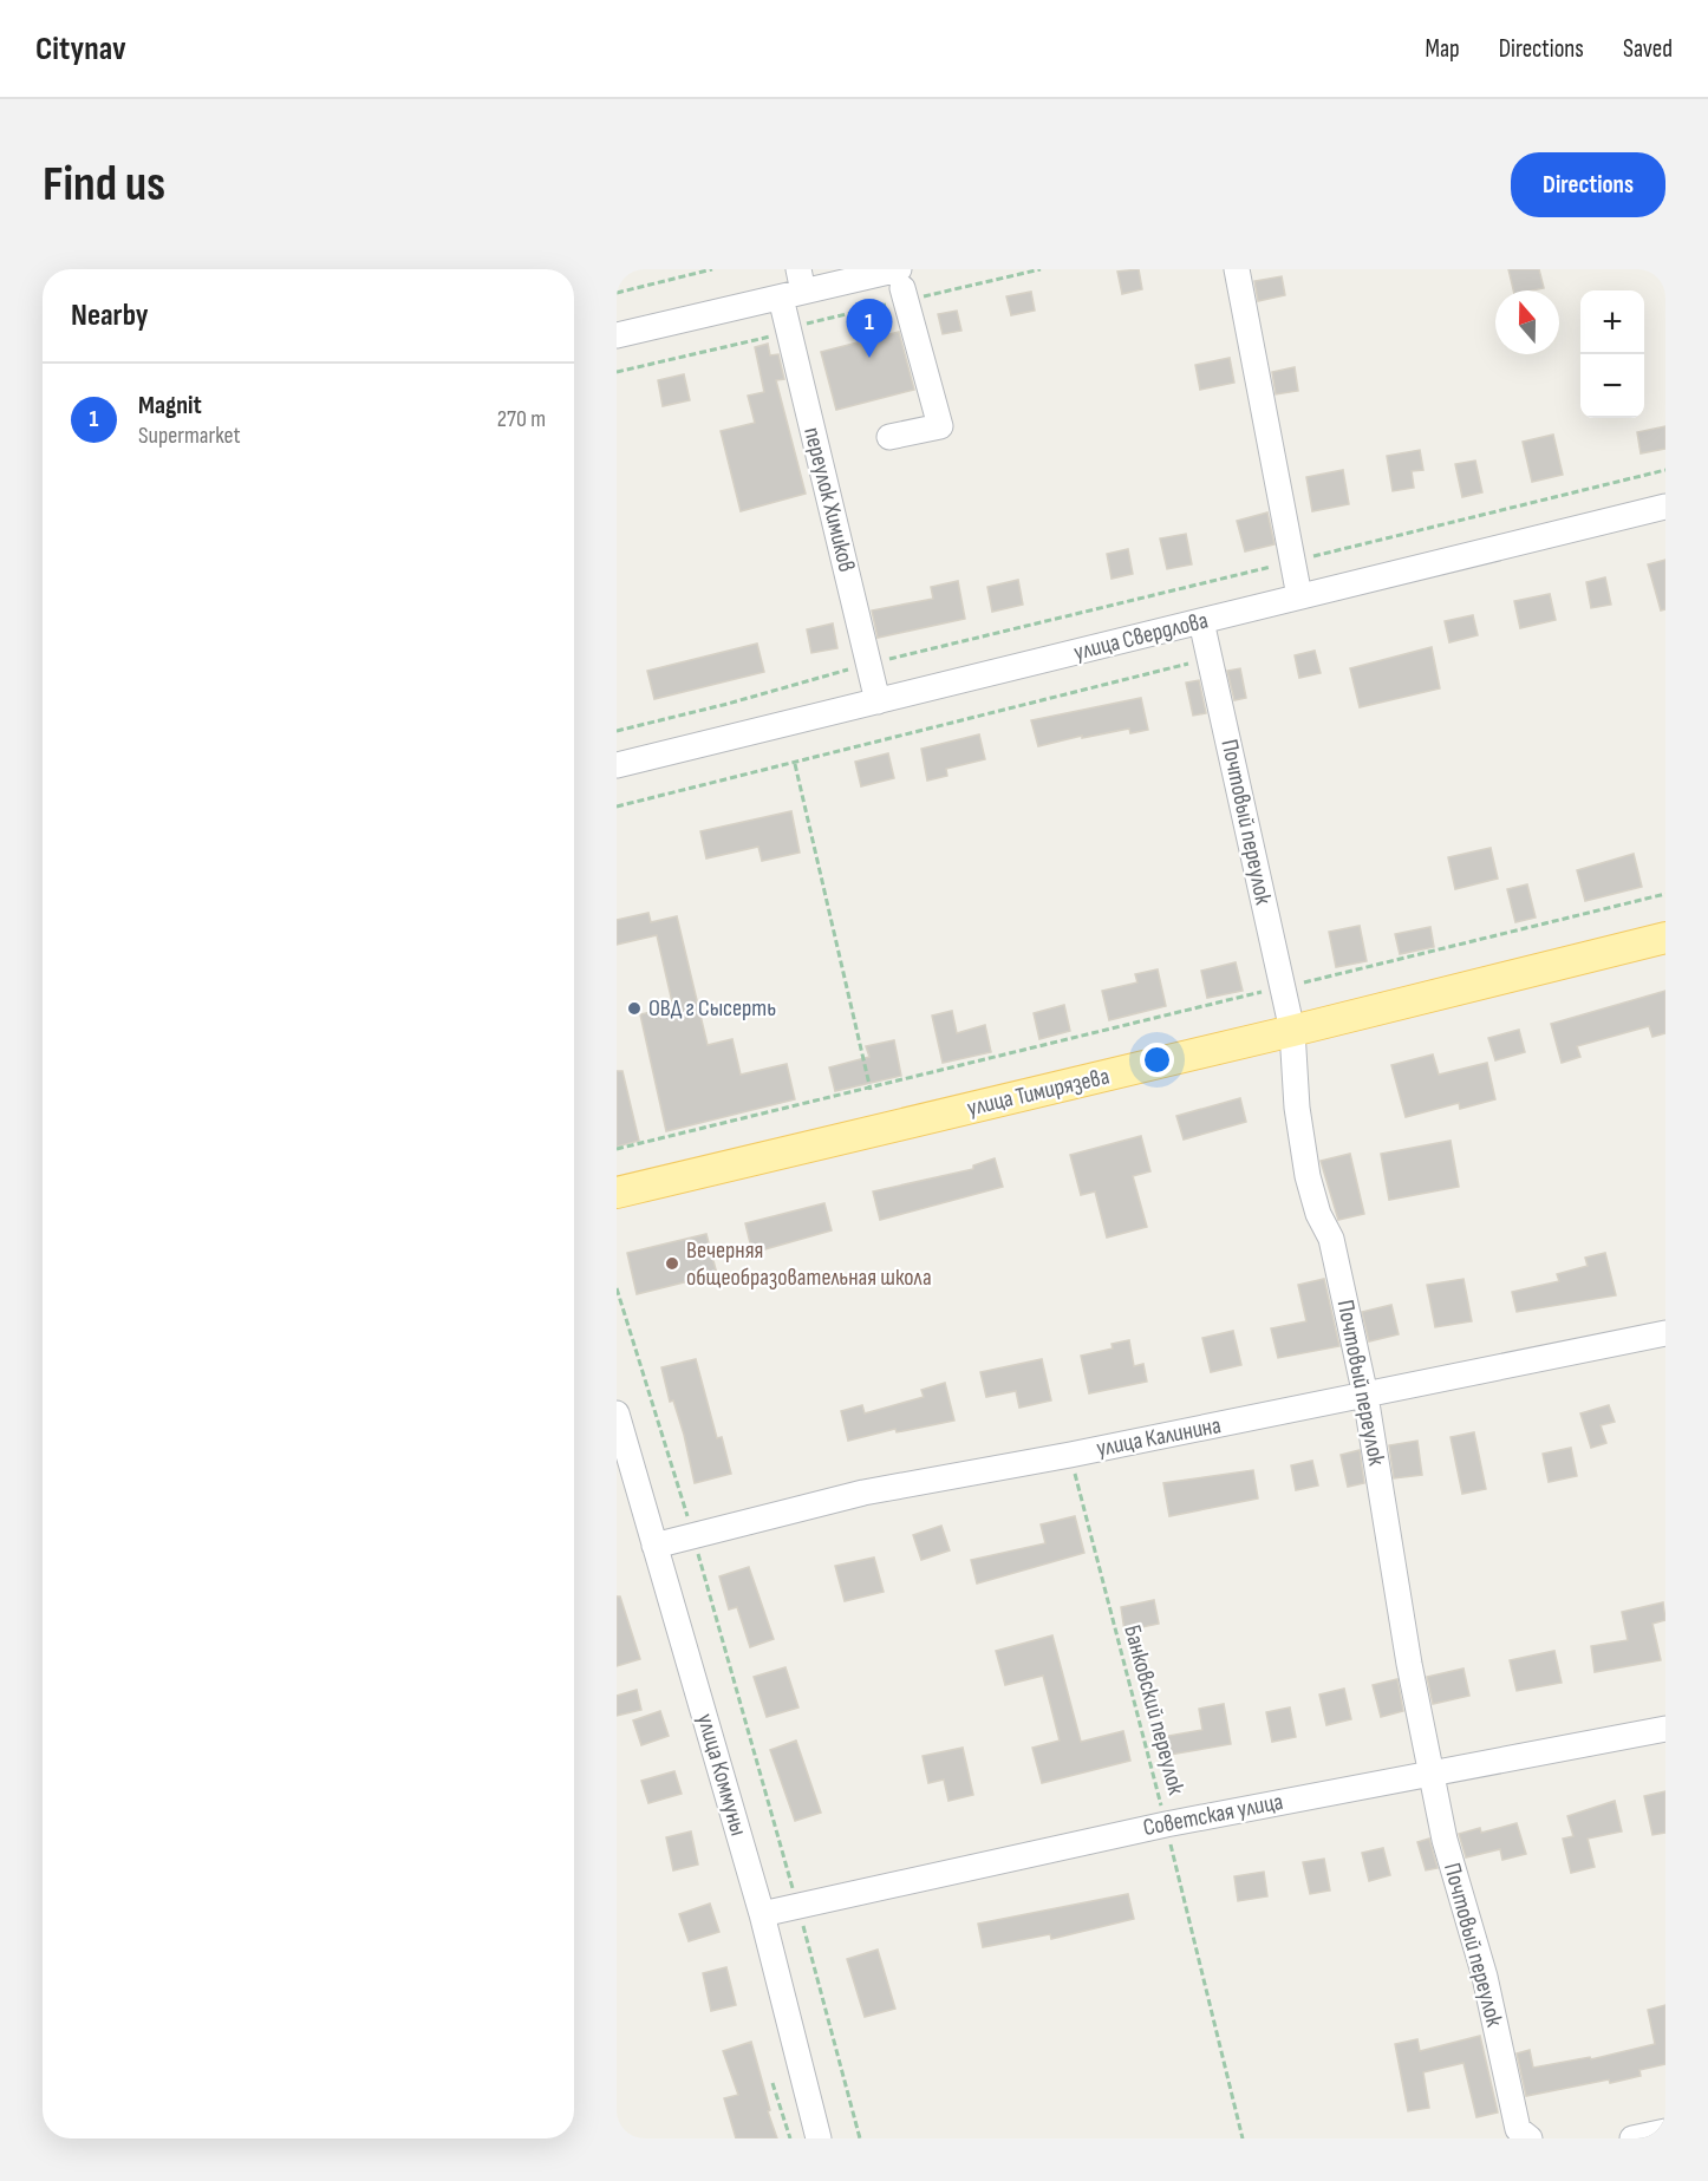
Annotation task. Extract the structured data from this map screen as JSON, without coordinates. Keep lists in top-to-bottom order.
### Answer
{
  "streets": {
    "main road": ["улица Тимирязева"],
    "street": [
      "переулок Химиков",
      "улица Свердлова",
      "Почтовый переулок",
      "улица Калинина",
      "улица Коммуны",
      "Советская улица"
    ],
    "path": ["Банковский переулок"]
  },
  "crossings": [
    ["переулок Химиков", "улица Свердлова"],
    ["улица Свердлова", "Почтовый переулок"],
    ["Почтовый переулок", "улица Тимирязева"],
    ["Почтовый переулок", "улица Калинина"],
    ["Почтовый переулок", "Советская улица"],
    ["улица Калинина", "Банковский переулок"],
    ["улица Калинина", "улица Коммуны"],
    ["Банковский переулок", "Советская улица"],
    ["улица Коммуны", "Советская улица"]
  ],
  "places": ["ОВД г Сысерть", "Вечерняя общеобразовательная школа"],
  "north": "top",
  "page": {
    "header": "Citynav",
    "nav": ["Map", "Directions", "Saved"],
    "buttons": "Directions",
    "title": "Find us",
    "heading": "Nearby",
    "map_buttons": ["+", "−"],
    "pins": "1",
    "list": [
      {
        "mark": "1",
        "name": "Magnit",
        "note": "Supermarket",
        "value": "270 m"
      }
    ]
  }
}
